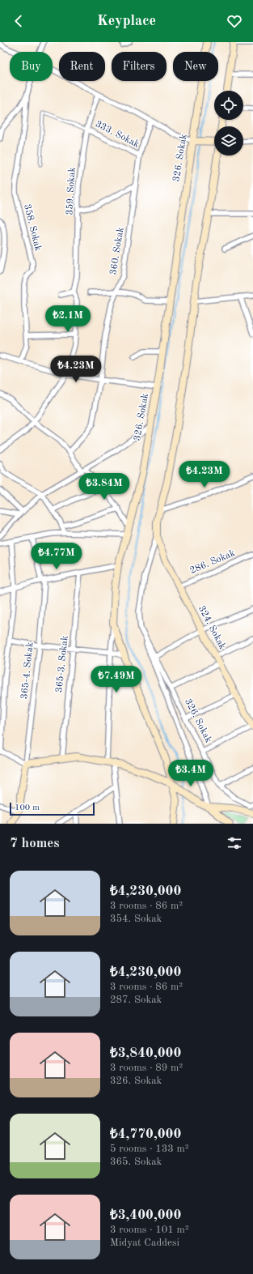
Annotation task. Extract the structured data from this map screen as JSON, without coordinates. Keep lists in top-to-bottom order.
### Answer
{
  "streets": {
    "street": [
      "333. Sokak",
      "326. Sokak",
      "359. Sokak",
      "358. Sokak",
      "360. Sokak",
      "286. Sokak",
      "324. Sokak",
      "365-3. Sokak",
      "365-4. Sokak"
    ]
  },
  "crossings": [
    ["333. Sokak", "359. Sokak"],
    ["333. Sokak", "360. Sokak"],
    ["326. Sokak", "324. Sokak"],
    ["286. Sokak", "324. Sokak"]
  ],
  "scale_bar": "100 m",
  "page": {
    "header": "Keyplace",
    "chip": [
      "Buy",
      "Rent",
      "Filters",
      "New"
    ],
    "price": [
      "₺2.1M",
      "₺4.23M",
      "₺4.23M",
      "₺3.84M",
      "₺4.77M",
      "₺7.49M",
      "₺3.4M"
    ],
    "scale": "100 m",
    "heading": "7 homes",
    "list": [
      {
        "name": "₺4,230,000",
        "note": "3 rooms · 86 m² · 354. Sokak"
      },
      {
        "name": "₺4,230,000",
        "note": "3 rooms · 86 m² · 287. Sokak"
      },
      {
        "name": "₺3,840,000",
        "note": "3 rooms · 89 m² · 326. Sokak"
      },
      {
        "name": "₺4,770,000",
        "note": "5 rooms · 133 m² · 365. Sokak"
      },
      {
        "name": "₺3,400,000",
        "note": "3 rooms · 101 m² · Midyat Caddesi"
      }
    ]
  }
}
